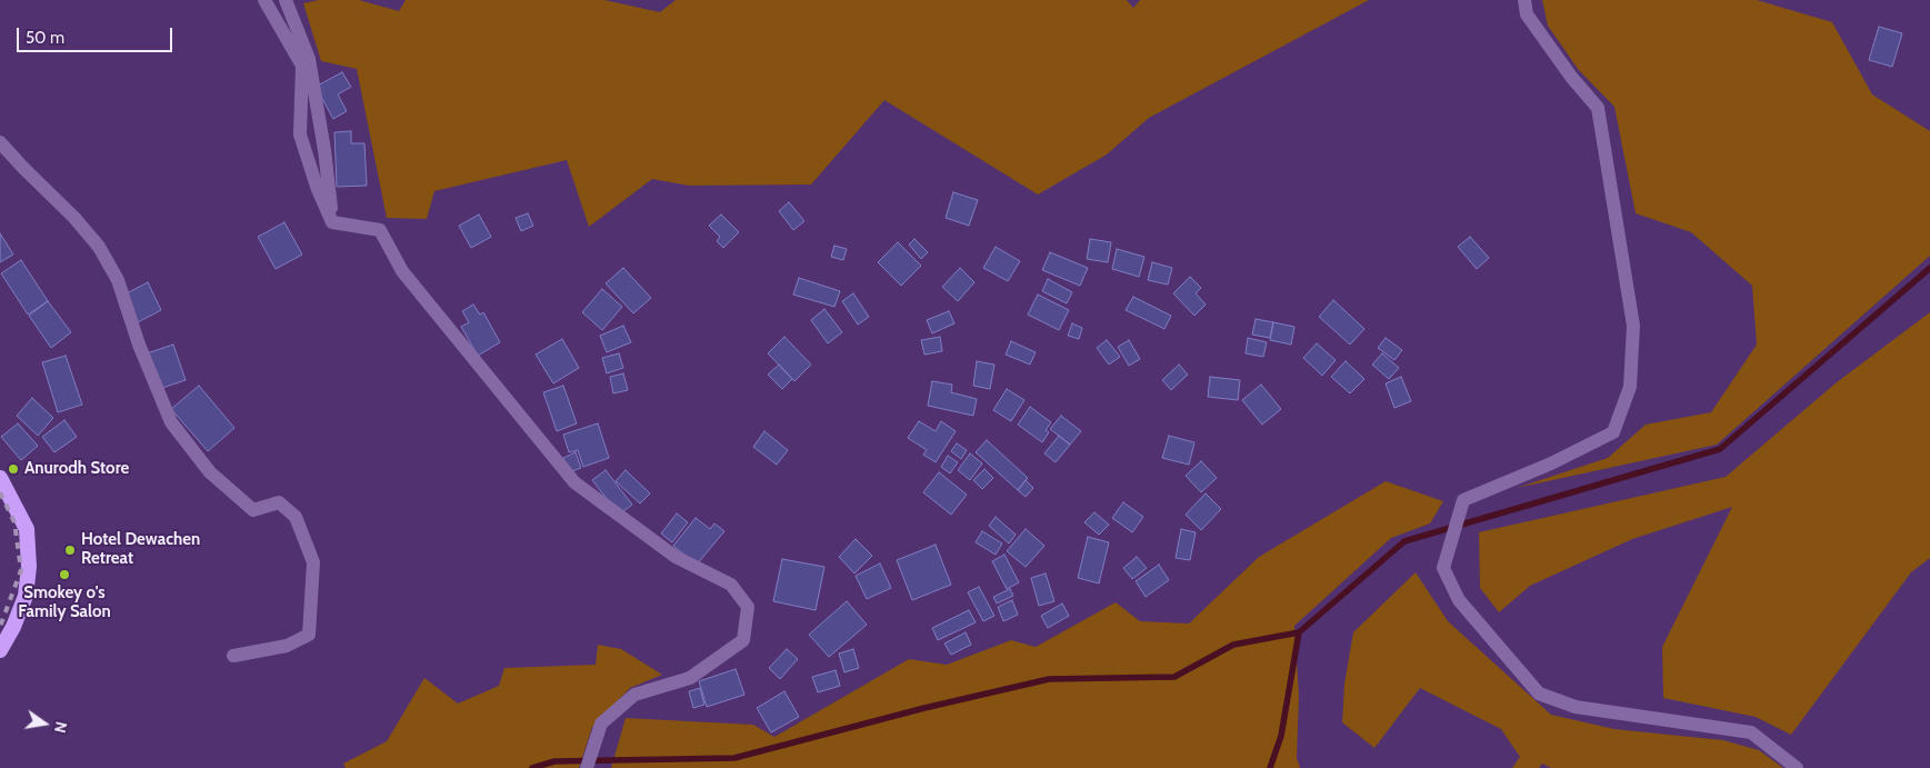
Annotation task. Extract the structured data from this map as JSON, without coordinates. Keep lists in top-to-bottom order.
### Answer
{
  "places": ["Anurodh Store", "Hotel Dewachen Retreat", "Smokey o's Family Salon"],
  "scale_bar": "50 m",
  "north": "right"
}
